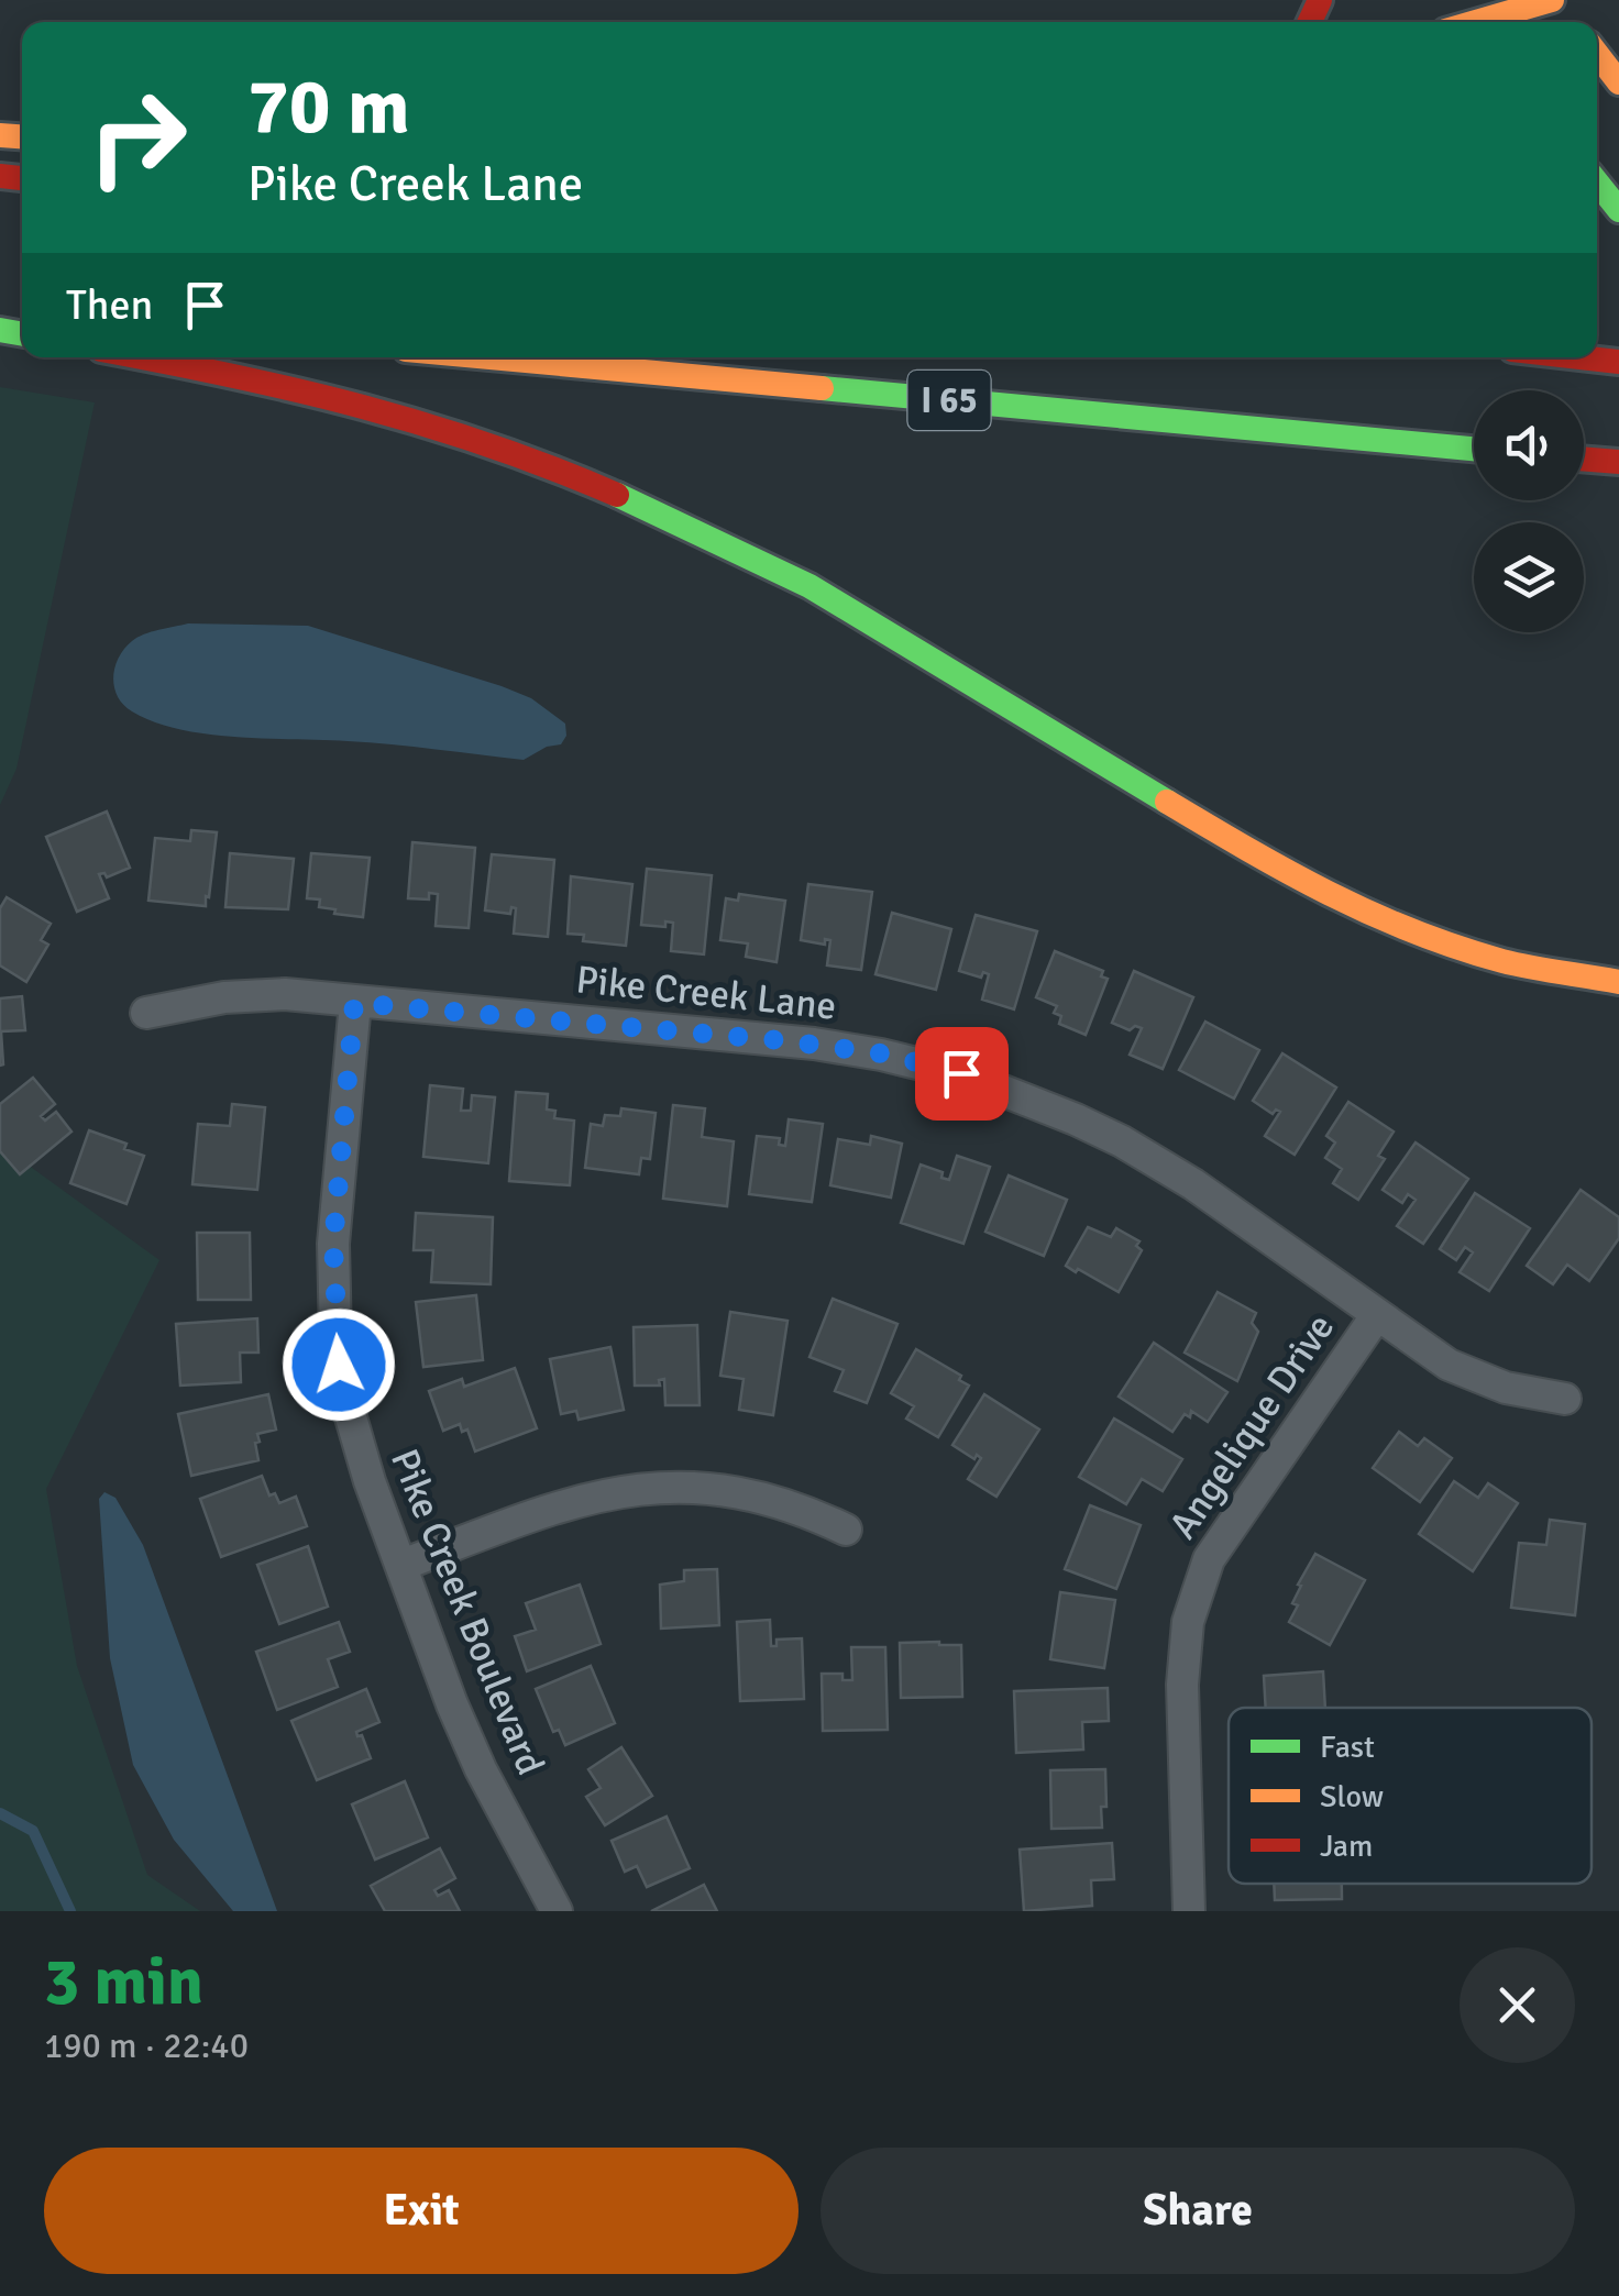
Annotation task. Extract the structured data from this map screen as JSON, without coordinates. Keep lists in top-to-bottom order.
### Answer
{
  "streets": {
    "main road": ["I 65"],
    "street": ["Pike Creek Lane", "Angelique Drive", "Pike Creek Boulevard"]
  },
  "crossings": [
    ["Pike Creek Lane", "Angelique Drive"],
    ["Pike Creek Lane", "Pike Creek Boulevard"]
  ],
  "legend": ["Fast", "Slow", "Jam"],
  "page": {
    "turn": ["70 m", "Pike Creek Lane"],
    "then": "Then",
    "heading": ["3 min", "190 m · 22:40"],
    "buttons": ["Exit", "Share"]
  }
}
